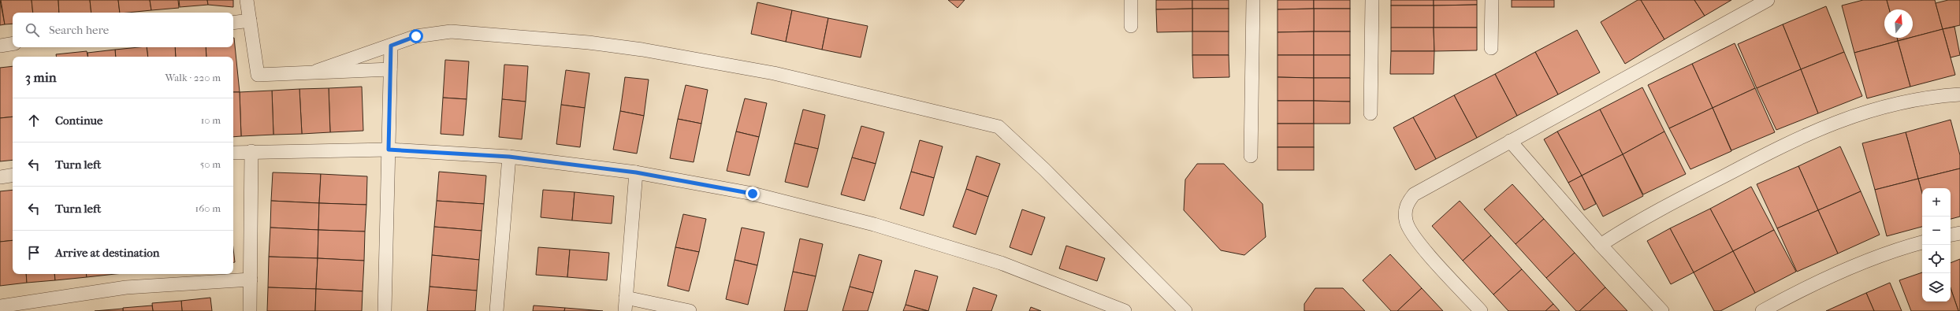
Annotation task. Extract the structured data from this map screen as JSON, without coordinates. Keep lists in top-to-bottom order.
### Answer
{
  "north": "top",
  "page": {
    "search": "Search here",
    "heading": ["3 min", "Walk · 220 m"],
    "list": [
      ["Continue", "10 m"],
      ["Turn left", "50 m"],
      ["Turn left", "160 m"],
      "Arrive at destination"
    ],
    "map_buttons": ["+", "−"]
  }
}
